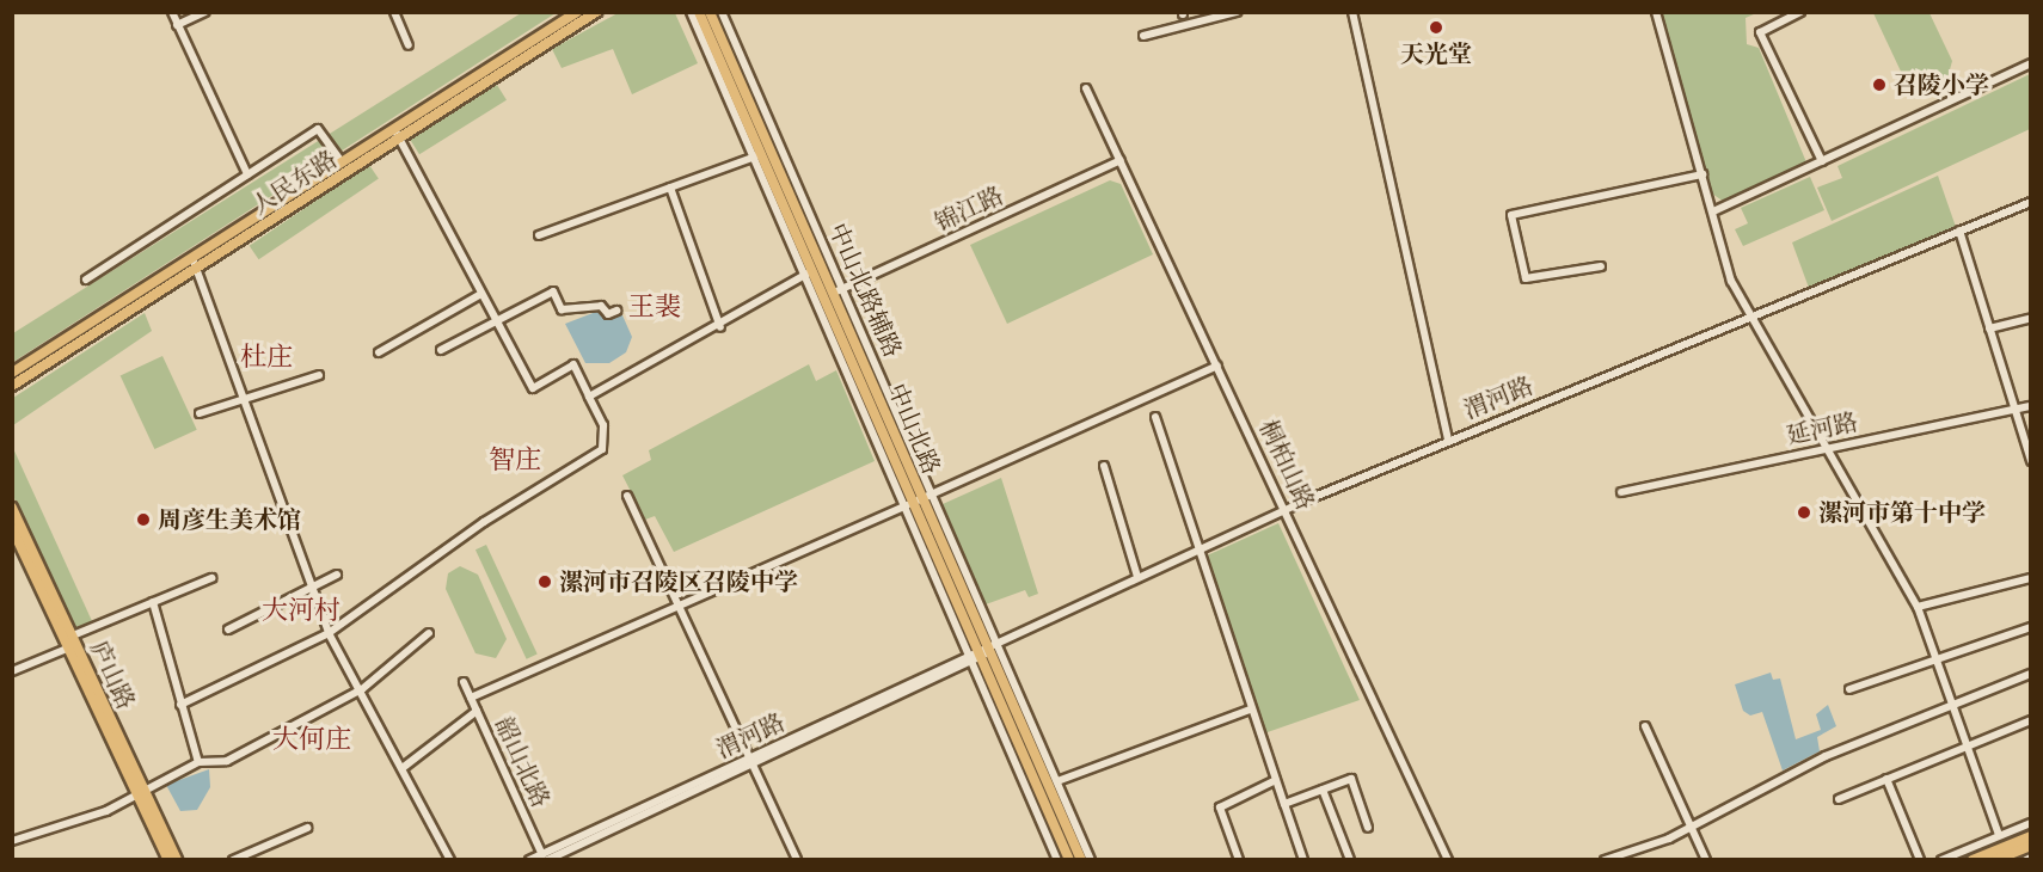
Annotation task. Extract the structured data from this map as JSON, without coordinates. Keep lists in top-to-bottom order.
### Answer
{
  "streets": {
    "main road": ["人民东路", "中山北路", "庐山路"],
    "street": [
      "锦江路",
      "中山北路辅路",
      "渭河路",
      "延河路",
      "桐柏山路",
      "韶山北路"
    ]
  },
  "crossings": [
    ["锦江路", "中山北路辅路"],
    ["锦江路", "中山北路"],
    ["锦江路", "桐柏山路"],
    ["中山北路辅路", "渭河路"],
    ["中山北路辅路", "中山北路"],
    ["渭河路", "中山北路"],
    ["渭河路", "桐柏山路"],
    ["渭河路", "韶山北路"]
  ],
  "districts": [
    "王裴",
    "杜庄",
    "智庄",
    "大河村",
    "大何庄"
  ],
  "places": [
    "天光堂",
    "召陵小学",
    "漯河市第十中学",
    "周彦生美术馆",
    "漯河市召陵区召陵中学"
  ]
}
